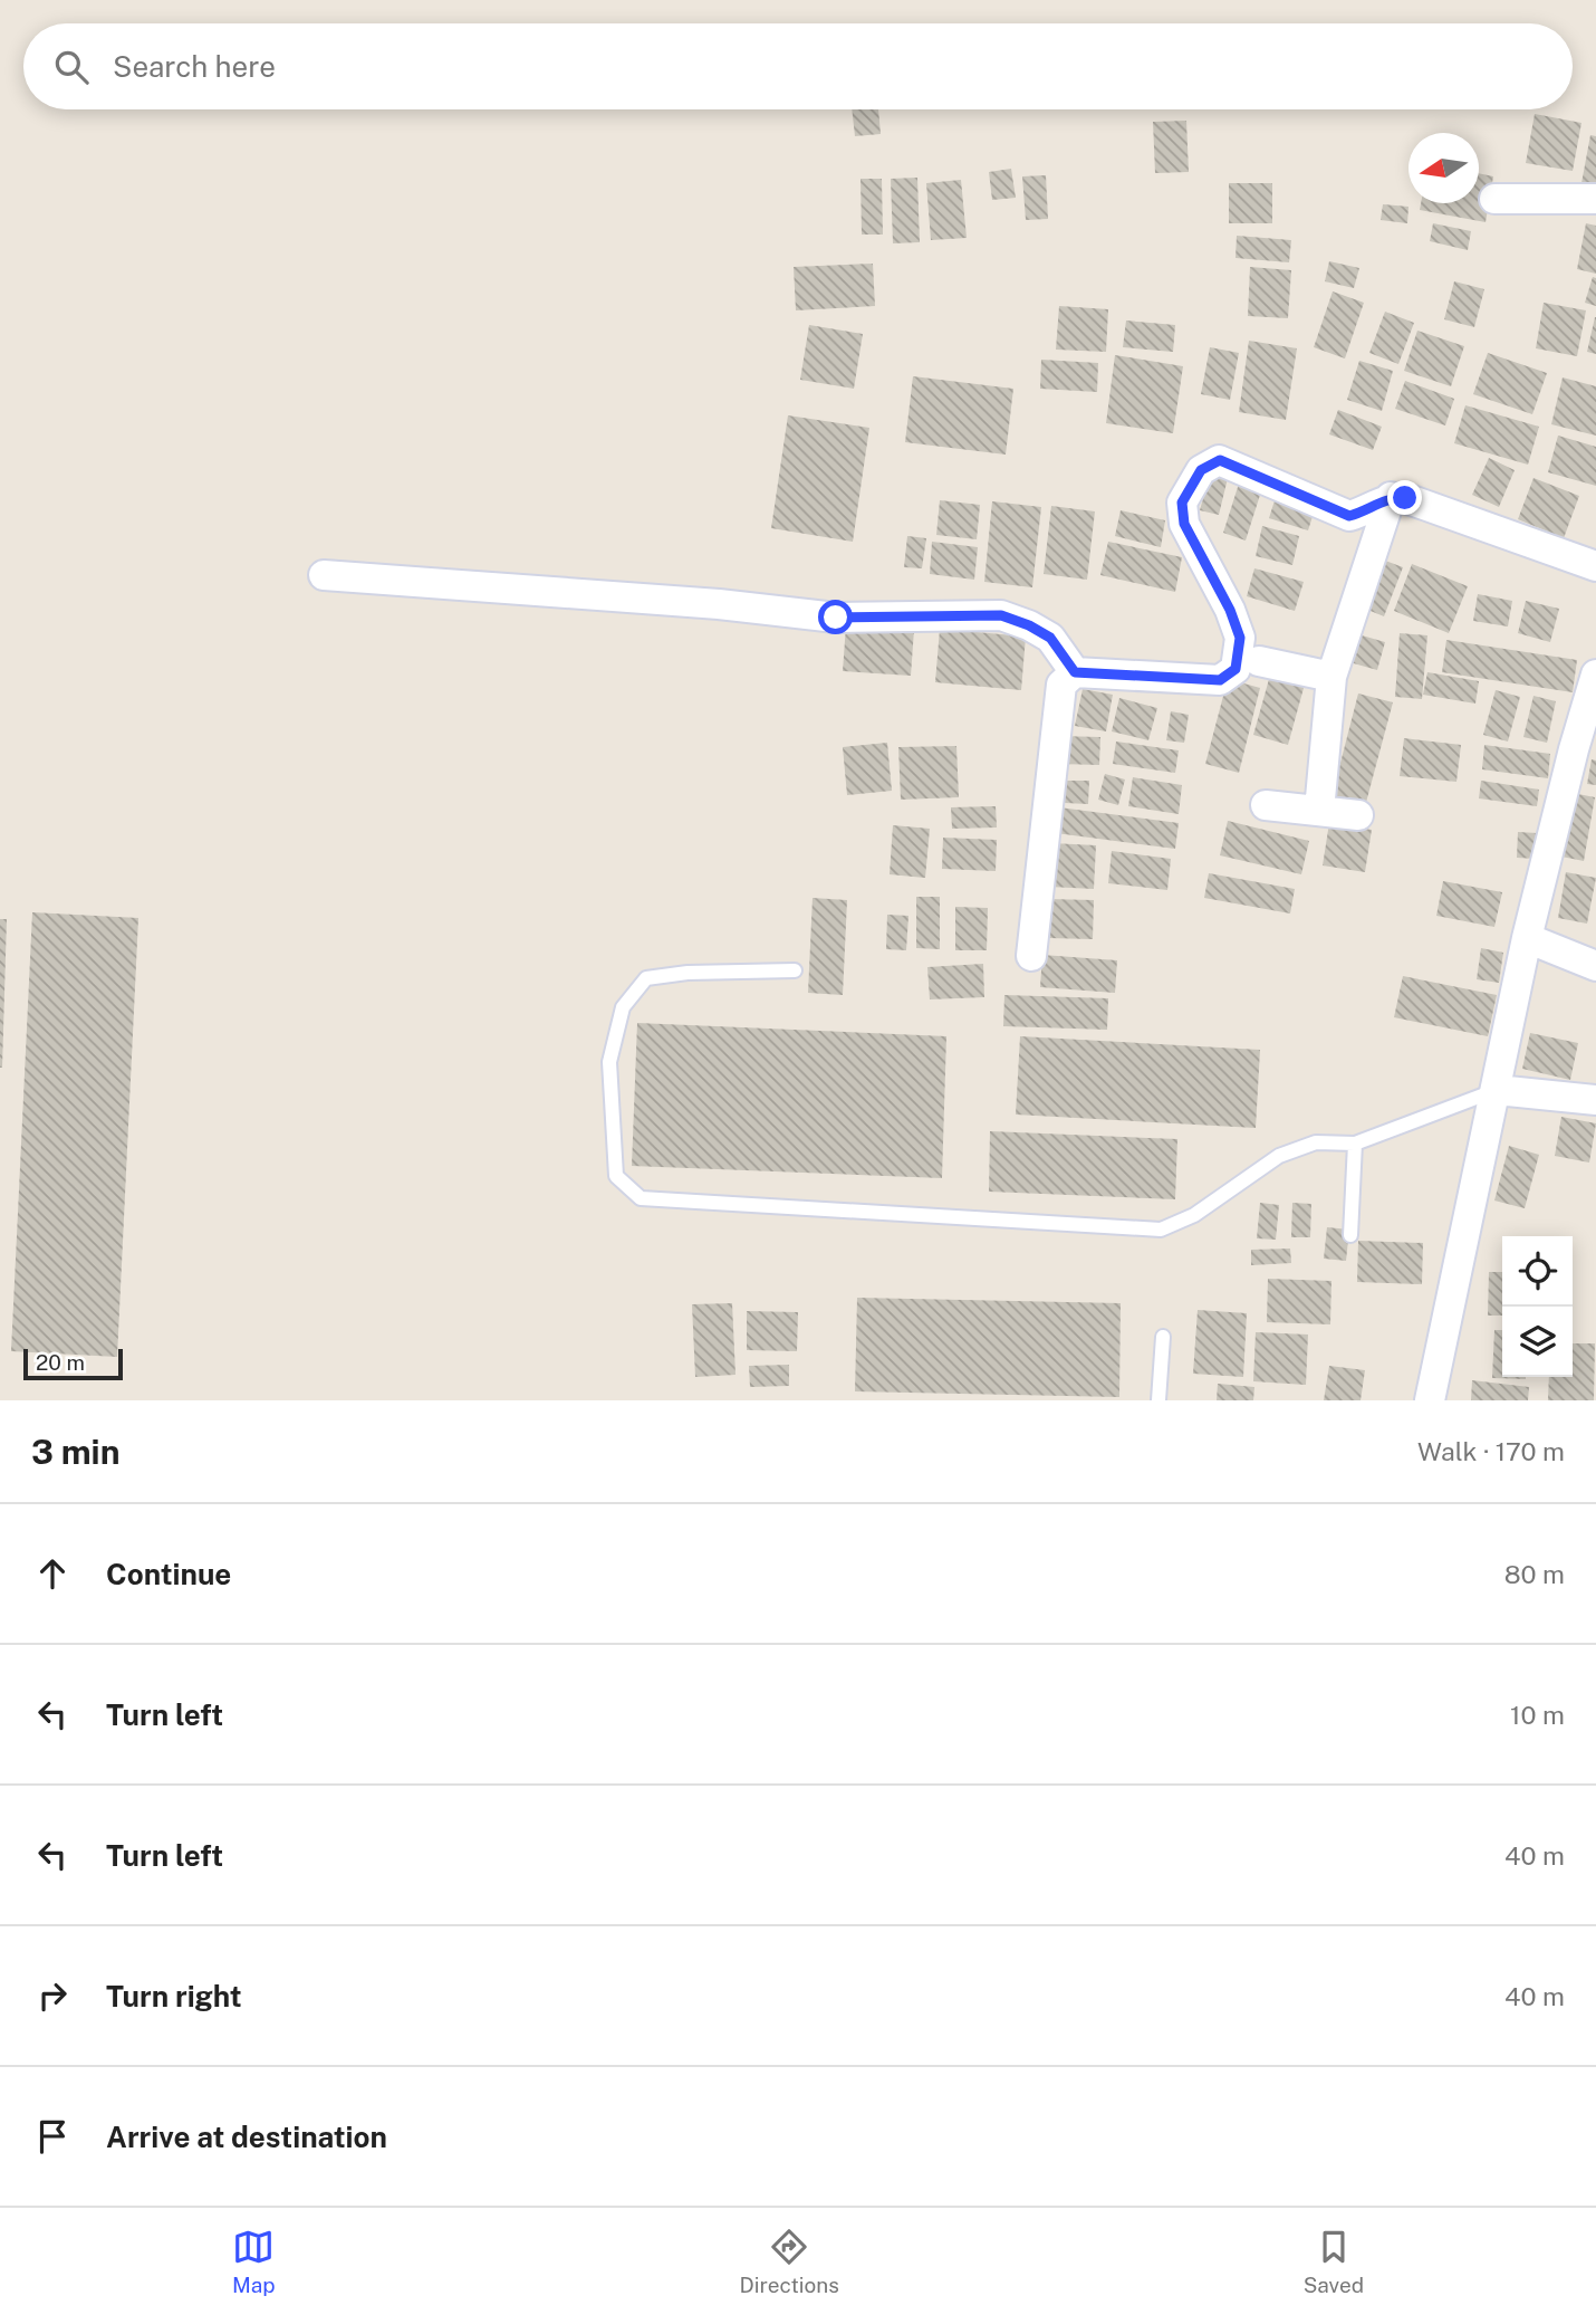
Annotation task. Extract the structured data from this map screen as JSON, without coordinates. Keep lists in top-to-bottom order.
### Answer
{
  "scale_bar": "20 m",
  "north": "left",
  "page": {
    "search": "Search here",
    "scale": "20 m",
    "heading": ["3 min", "Walk · 170 m"],
    "list": [
      ["Continue", "80 m"],
      ["Turn left", "10 m"],
      ["Turn left", "40 m"],
      ["Turn right", "40 m"],
      "Arrive at destination"
    ],
    "nav": ["Map", "Directions", "Saved"]
  }
}
